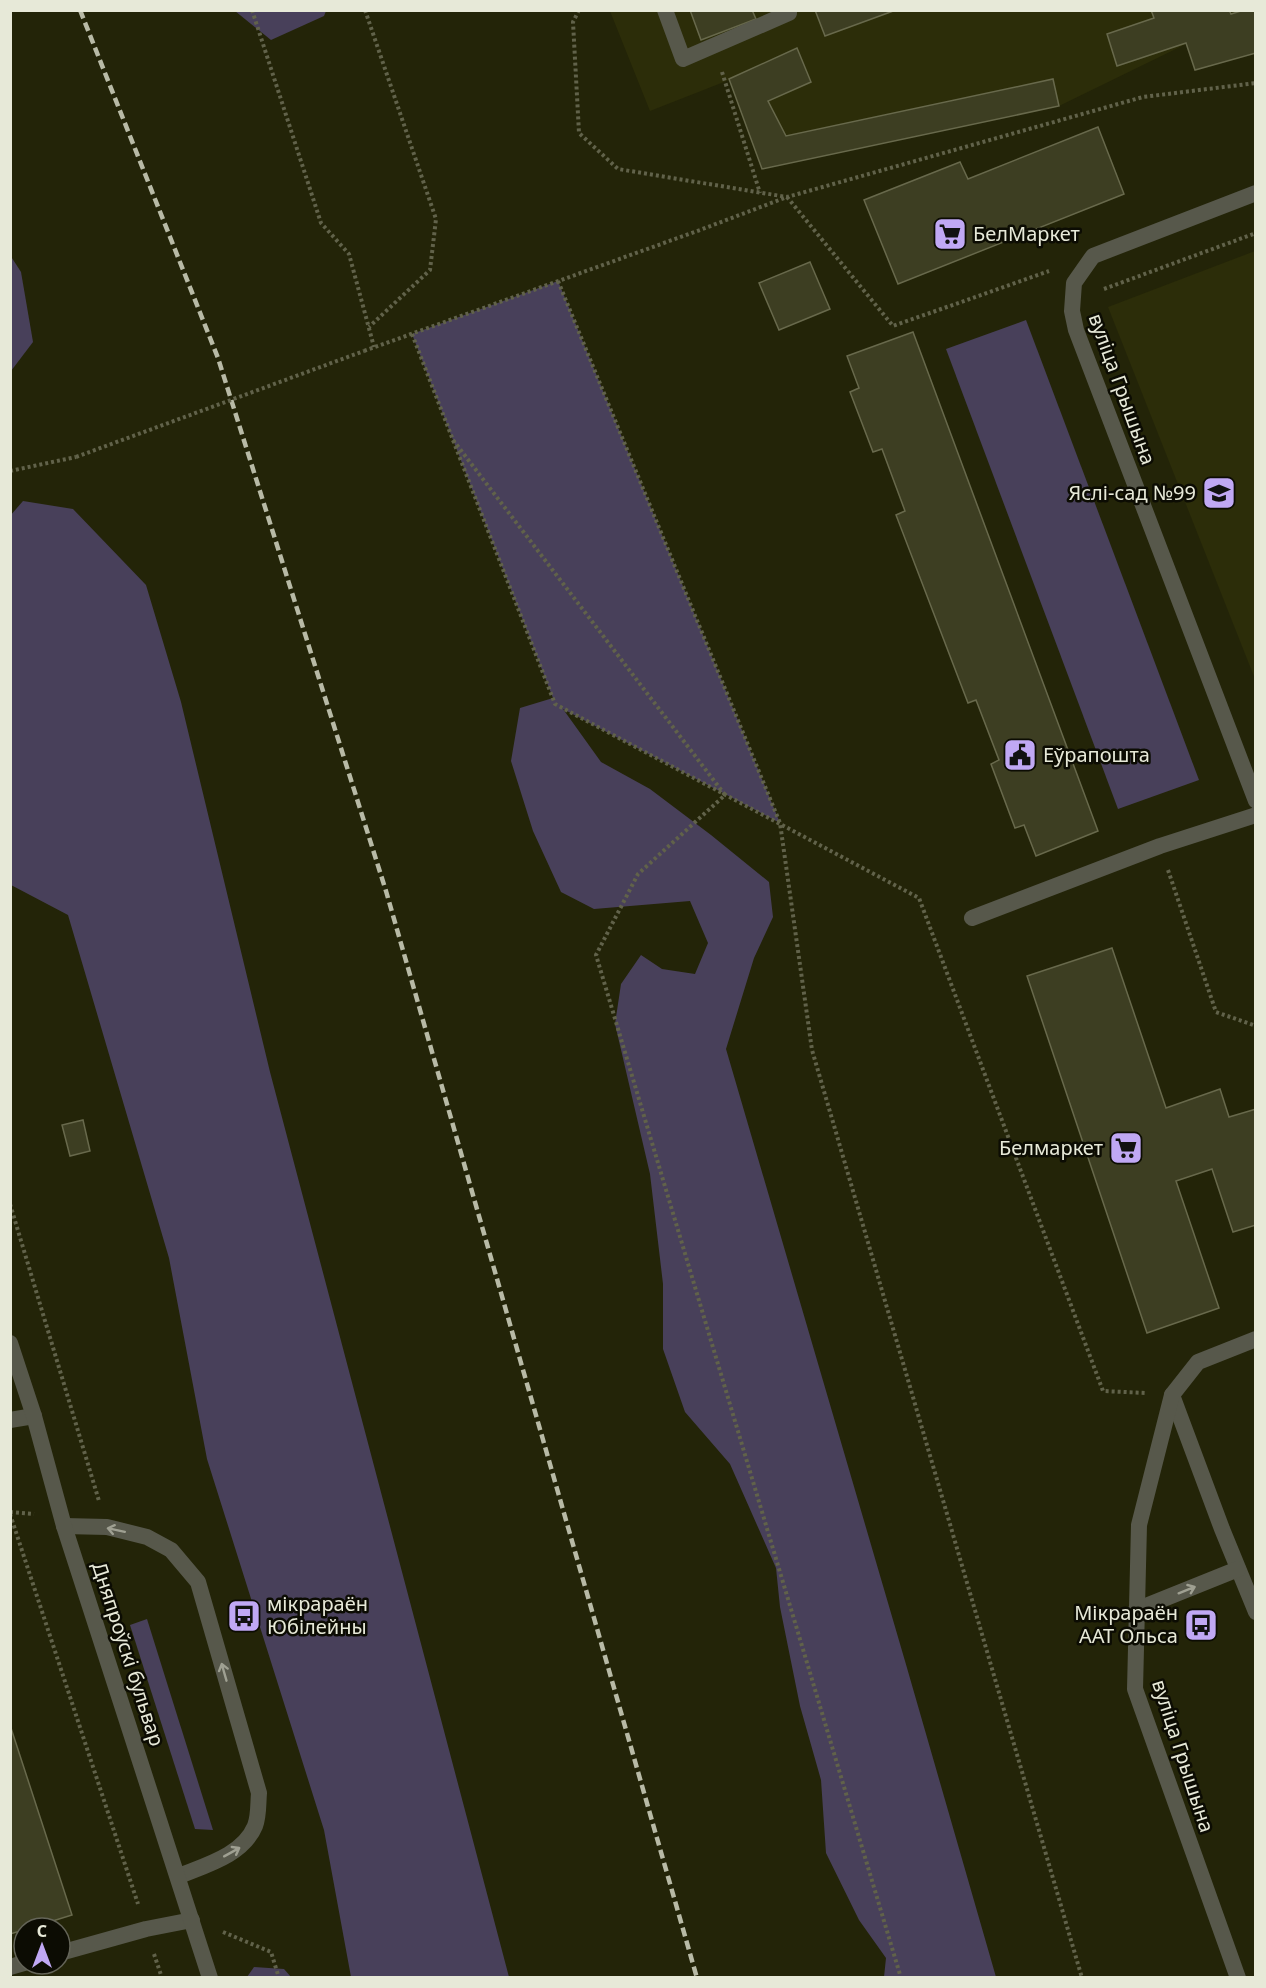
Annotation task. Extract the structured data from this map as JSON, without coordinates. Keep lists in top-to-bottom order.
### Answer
{
  "streets": {
    "street": ["вуліца Грышына", "Дняпроўскі бульвар"]
  },
  "places": {
    "supermarket": ["БелМаркет", "Белмаркет"],
    "school or university": ["Яслі-сад №99"],
    "public building": ["Еўрапошта"],
    "bus stop": ["мікрараён Юбілейны", "Мікрараён ААТ Ольса"]
  },
  "north": "top"
}
